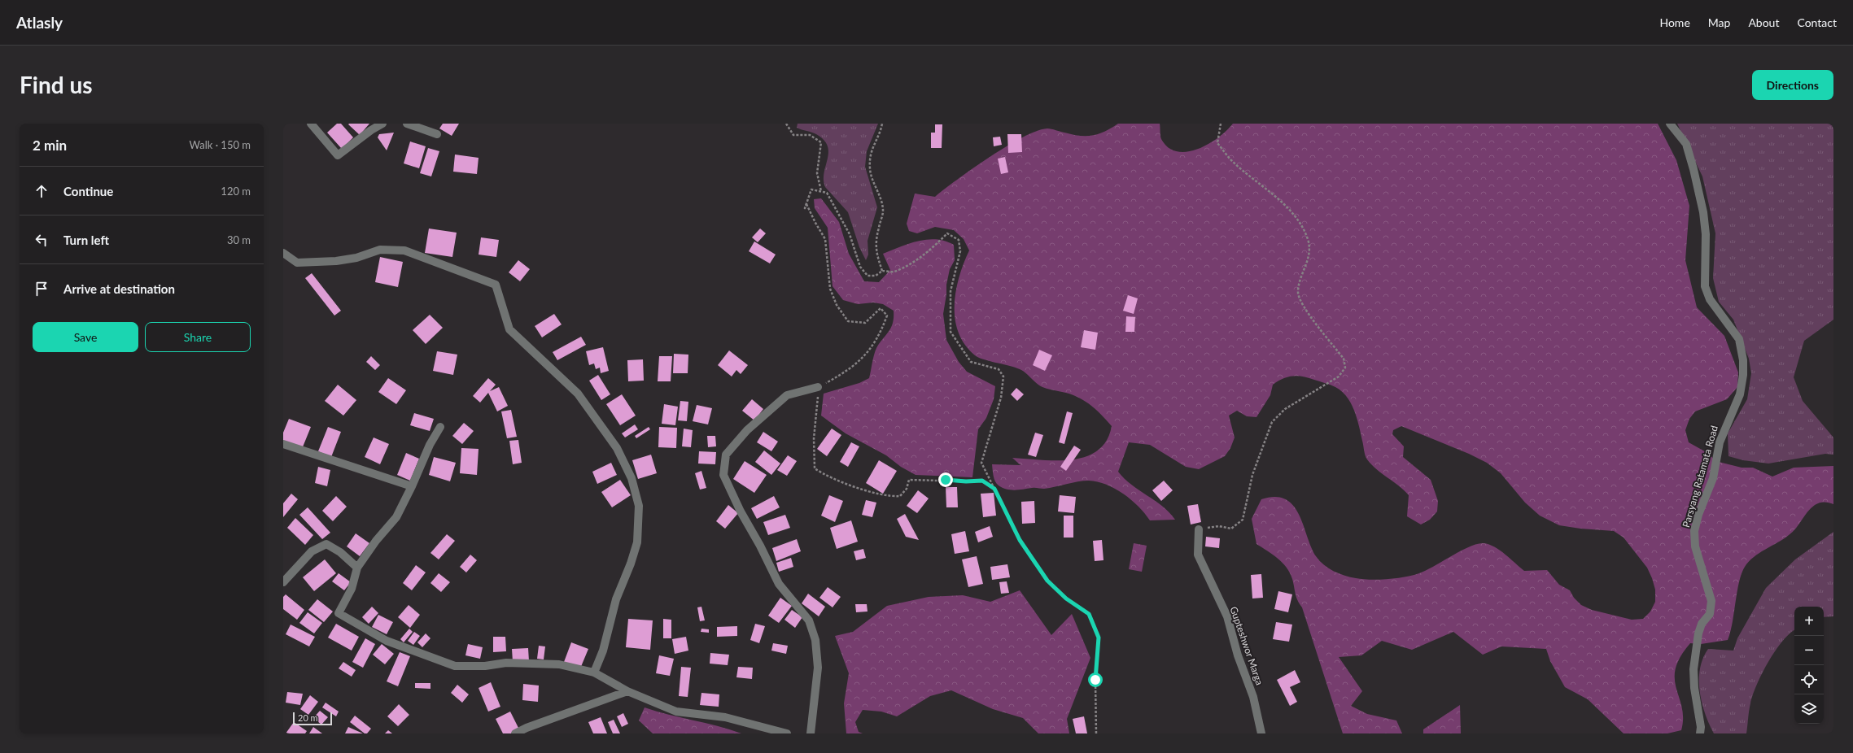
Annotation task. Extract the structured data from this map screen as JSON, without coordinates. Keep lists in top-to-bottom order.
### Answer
{
  "streets": {
    "street": ["Parsyang Ratamata Road", "Gupteshwor Marga"]
  },
  "scale_bar": "20 m",
  "page": {
    "header": "Atlasly",
    "nav": [
      "Home",
      "Map",
      "About",
      "Contact"
    ],
    "buttons": [
      "Directions",
      ["Save", "Share"]
    ],
    "title": "Find us",
    "heading": ["2 min", "Walk · 150 m"],
    "list": [
      ["Continue", "120 m"],
      ["Turn left", "30 m"],
      "Arrive at destination"
    ],
    "map_buttons": ["+", "−"],
    "scale": "20 m"
  }
}
